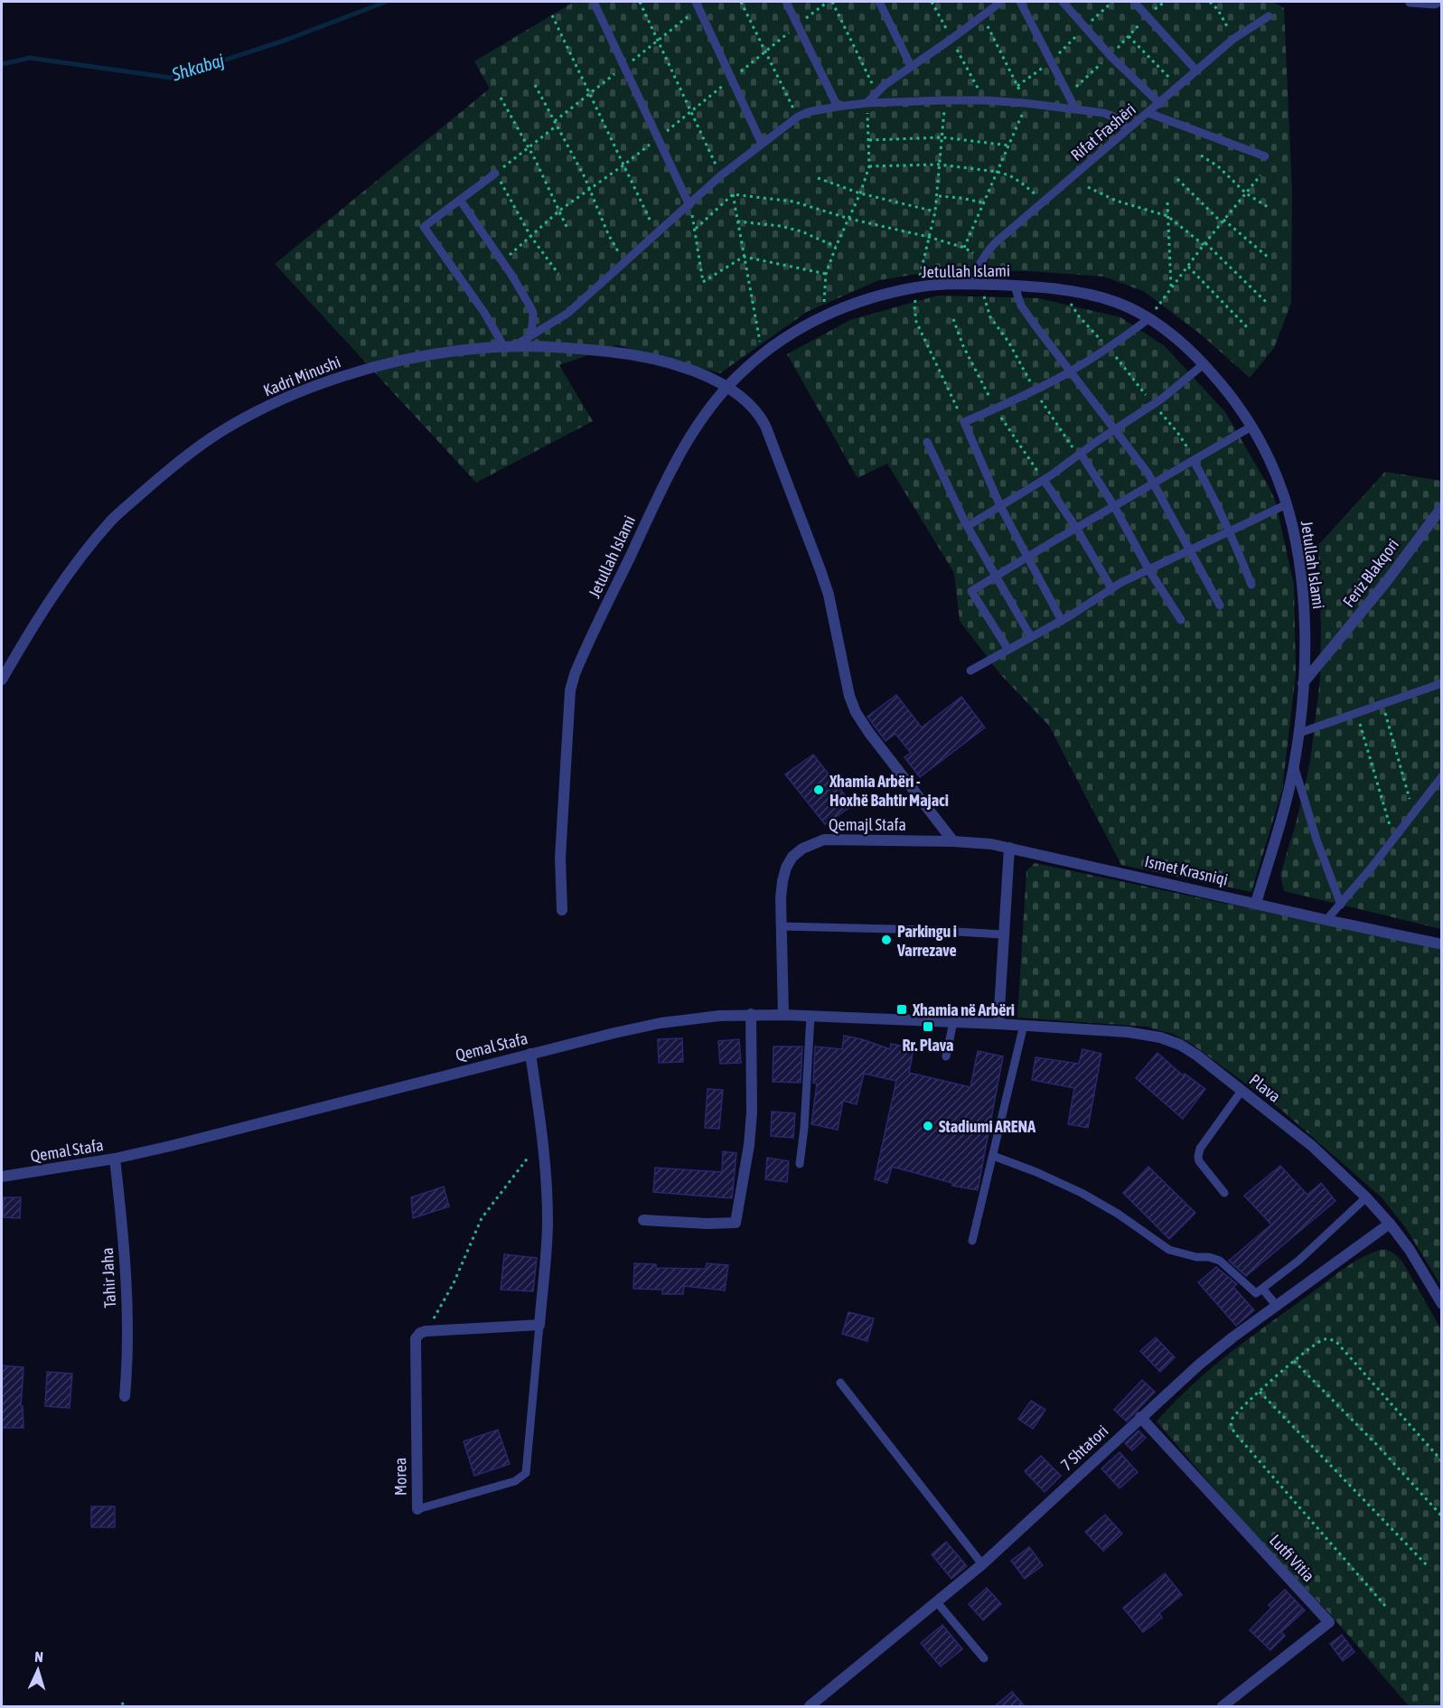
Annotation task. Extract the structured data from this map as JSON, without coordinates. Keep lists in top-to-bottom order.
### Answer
{
  "streets": {
    "street": [
      "Jetullah Islami",
      "Kadri Minushi",
      "Feriz Blakqori",
      "Qemajl Stafa",
      "Ismet Krasniqi",
      "Qemal Stafa",
      "Plava",
      "Tahir Jaha",
      "7 Shtatori",
      "Morea",
      "Lutfi Vitia"
    ],
    "lane": ["Rifat Frashëri"]
  },
  "crossings": [
    ["Rifat Frashëri", "Jetullah Islami"],
    ["Jetullah Islami", "Kadri Minushi"],
    ["Jetullah Islami", "Feriz Blakqori"],
    ["Jetullah Islami", "Ismet Krasniqi"],
    ["Kadri Minushi", "Qemajl Stafa"],
    ["Qemajl Stafa", "Ismet Krasniqi"],
    ["Qemajl Stafa", "Qemal Stafa"],
    ["Qemal Stafa", "Plava"],
    ["Qemal Stafa", "Tahir Jaha"],
    ["Qemal Stafa", "Morea"],
    ["Plava", "7 Shtatori"],
    ["7 Shtatori", "Lutfi Vitia"]
  ],
  "water": ["Shkabaj"],
  "places": {
    "other": ["Xhamia Arbëri - Hoxhë Bahtir Majaci", "Parkingu i Varrezave", "Stadiumi ARENA"],
    "transit": ["Xhamia në Arbëri", "Rr. Plava"]
  },
  "north": "top"
}
